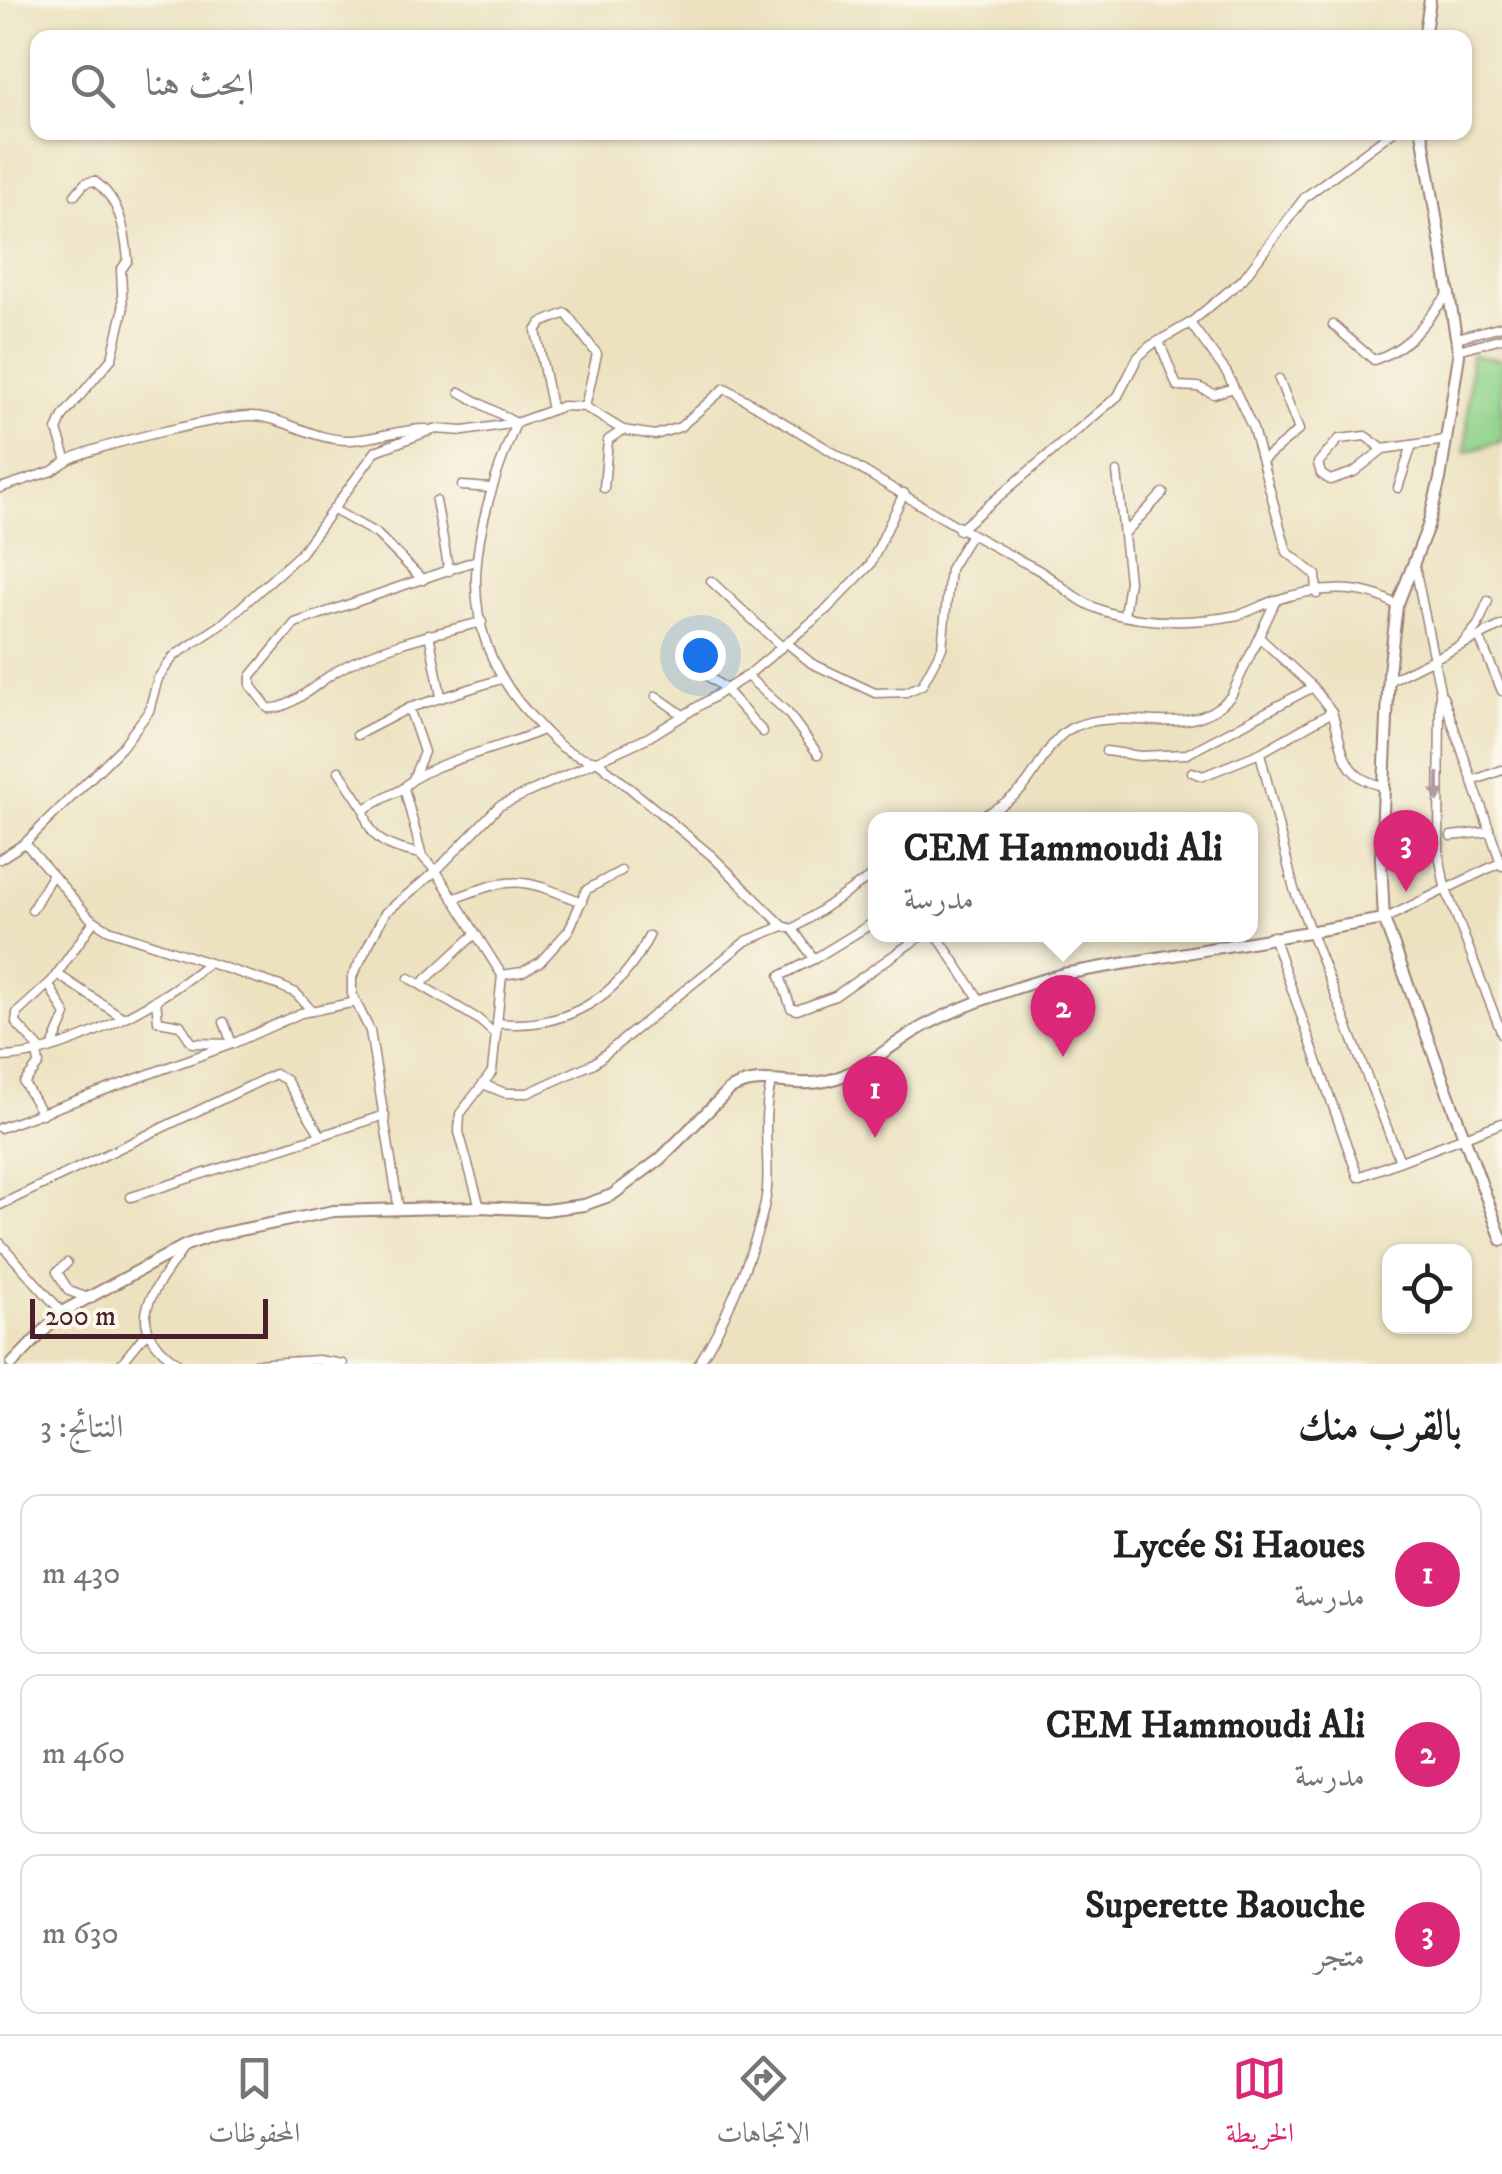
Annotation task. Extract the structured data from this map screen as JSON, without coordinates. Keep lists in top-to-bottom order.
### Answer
{
  "scale_bar": "200 m",
  "page": {
    "search": "ابحث هنا",
    "pins": ["3", "2", "1"],
    "popup": ["CEM Hammoudi Ali", "مدرسة"],
    "scale": "200 m",
    "heading": ["بالقرب منك", "النتائج: 3"],
    "list": [
      {
        "mark": "1",
        "name": "Lycée Si Haoues",
        "note": "مدرسة",
        "value": "430 m"
      },
      {
        "mark": "2",
        "name": "CEM Hammoudi Ali",
        "note": "مدرسة",
        "value": "460 m"
      },
      {
        "mark": "3",
        "name": "Superette Baouche",
        "note": "متجر",
        "value": "630 m"
      }
    ],
    "nav": ["الخريطة", "الاتجاهات", "المحفوظات"]
  }
}
